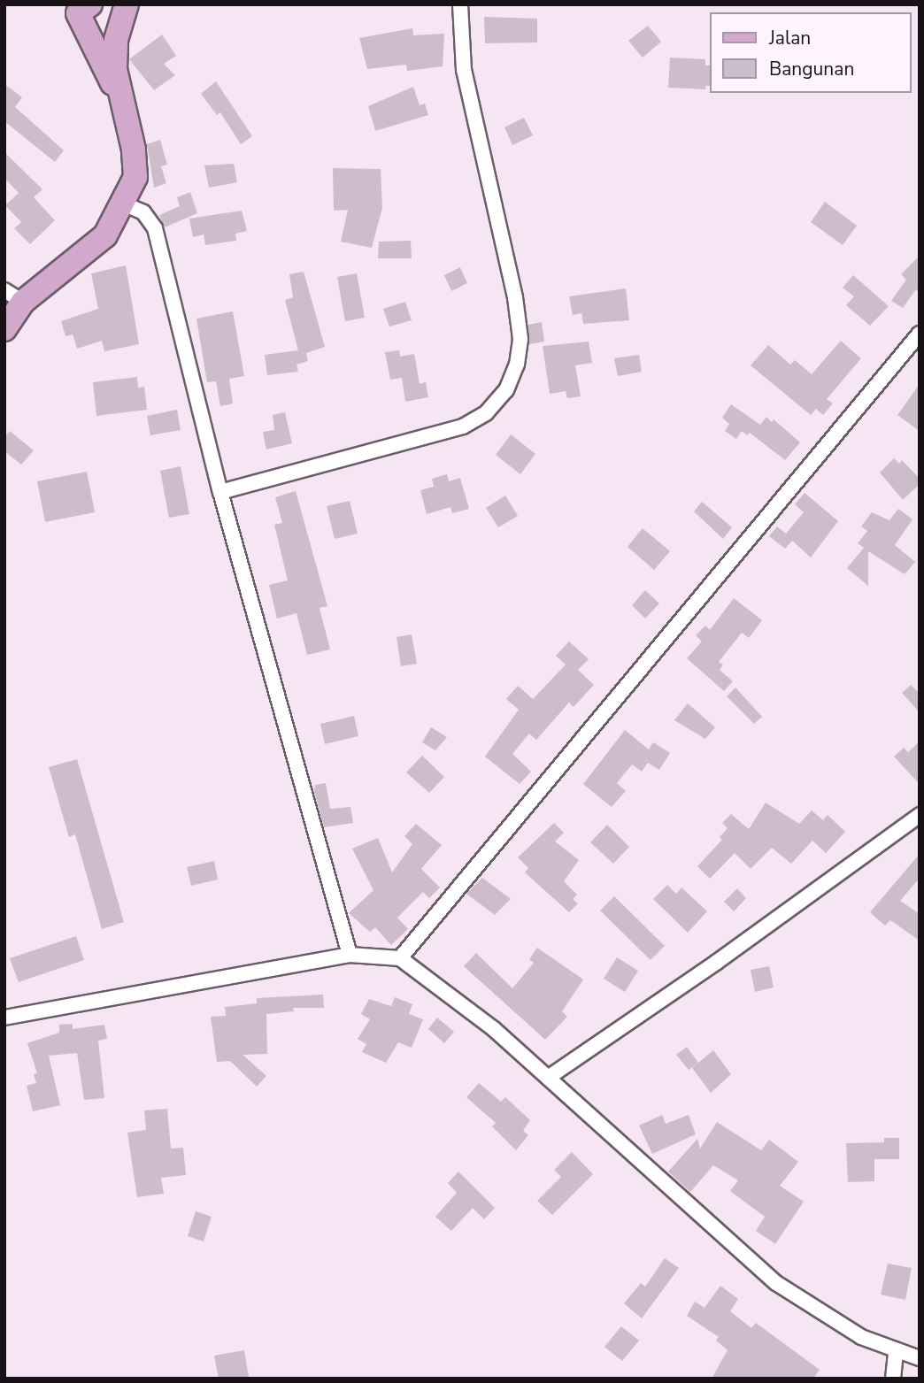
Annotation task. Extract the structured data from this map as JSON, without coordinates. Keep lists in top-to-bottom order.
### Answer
{
  "legend": ["Jalan", "Bangunan"]
}
